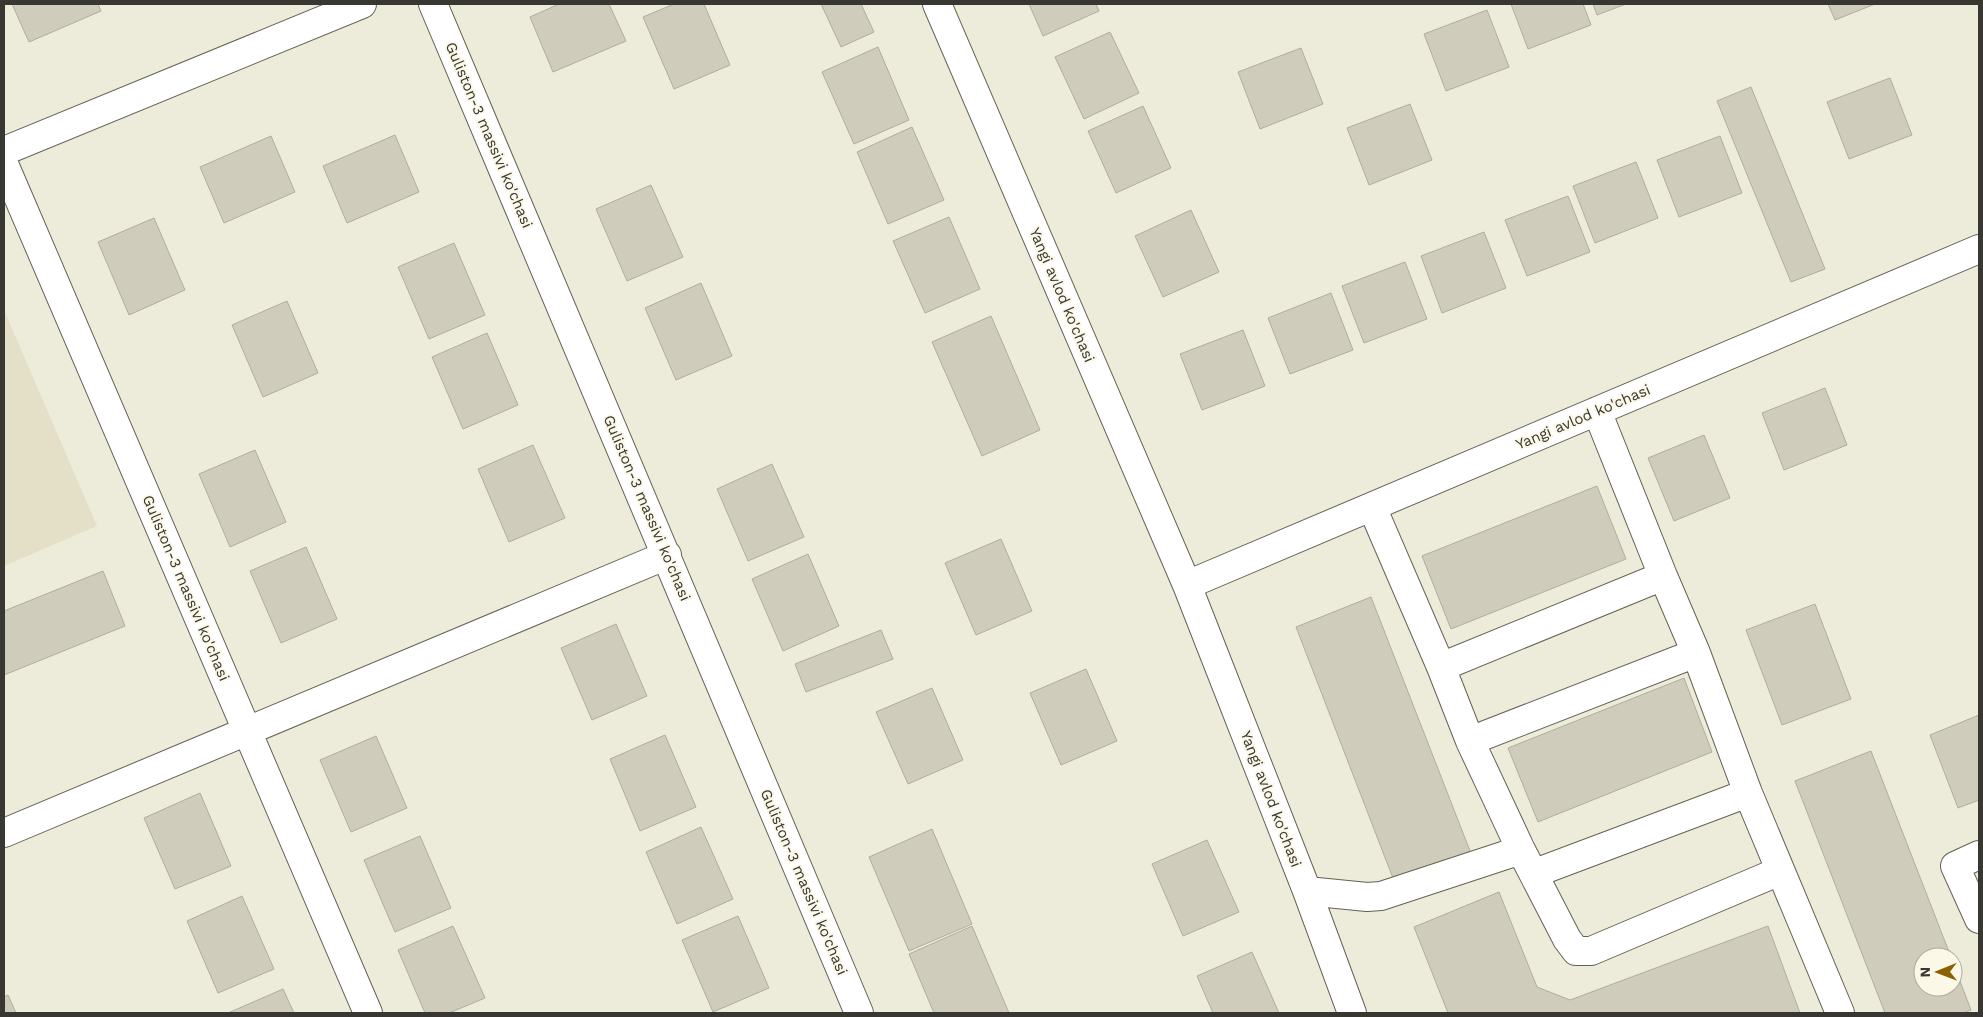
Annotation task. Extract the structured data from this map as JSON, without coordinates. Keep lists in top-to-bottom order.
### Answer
{
  "streets": {
    "street": ["Guliston-3 massivi ko'chasi", "Yangi avlod ko'chasi"]
  },
  "north": "left"
}
